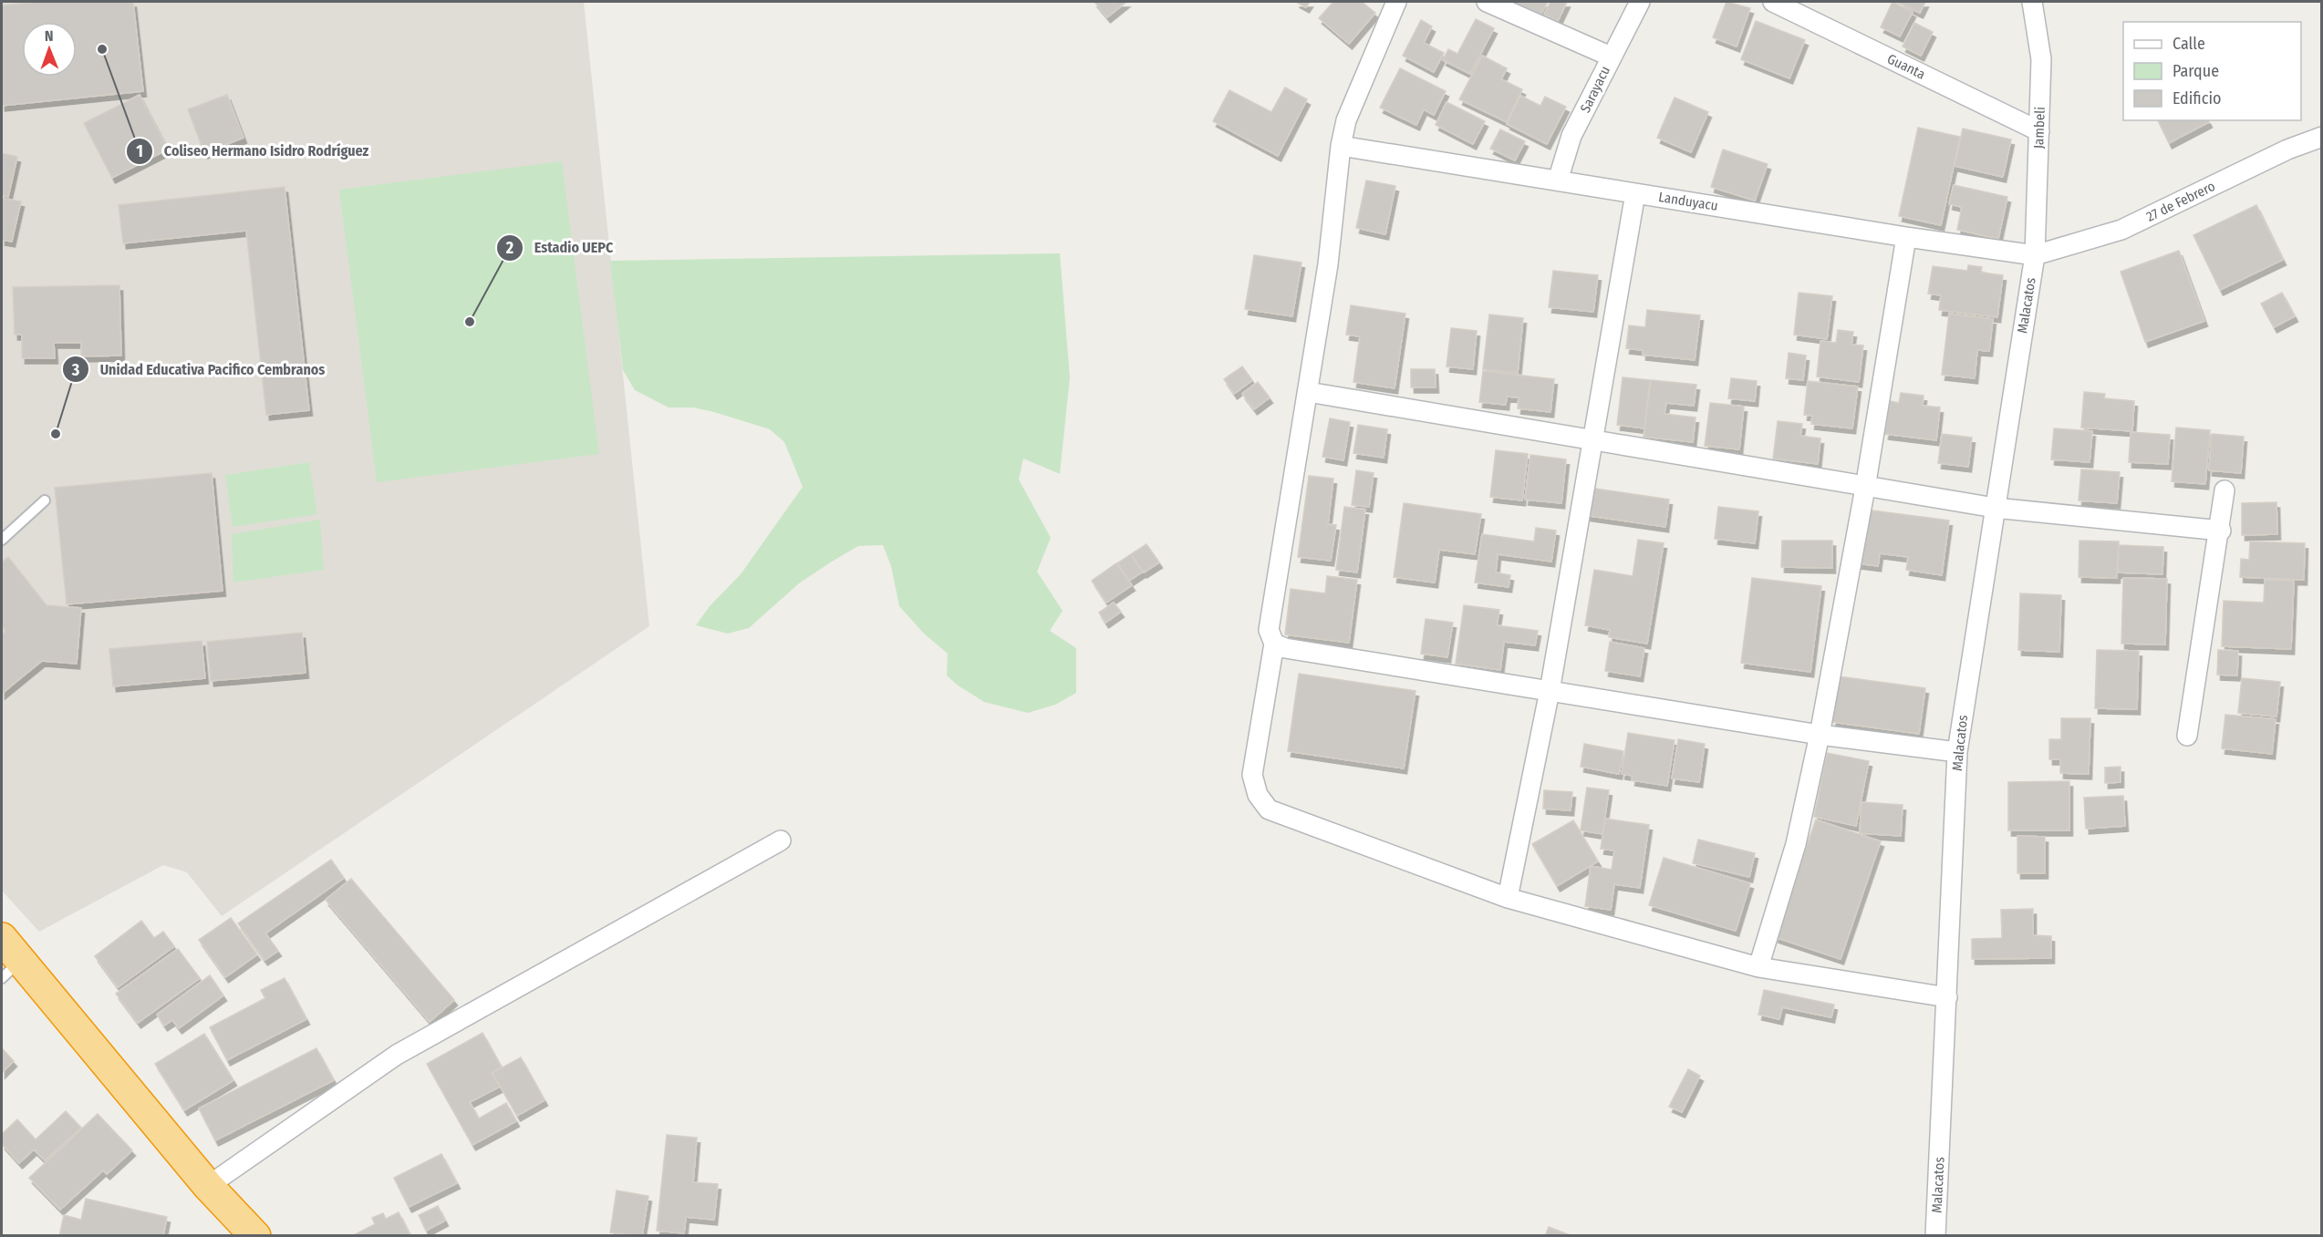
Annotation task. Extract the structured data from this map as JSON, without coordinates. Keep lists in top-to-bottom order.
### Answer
{
  "streets": {
    "street": [
      "Guanta",
      "Sarayacu",
      "Jambeli",
      "Landuyacu",
      "27 de Febrero",
      "Malacatos"
    ]
  },
  "crossings": [
    ["Guanta", "Jambeli"],
    ["Sarayacu", "Landuyacu"],
    ["Jambeli", "Landuyacu"],
    ["Jambeli", "27 de Febrero"],
    ["Jambeli", "Malacatos"],
    ["Landuyacu", "27 de Febrero"],
    ["Landuyacu", "Malacatos"],
    ["27 de Febrero", "Malacatos"]
  ],
  "places": ["Coliseo Hermano Isidro Rodríguez", "Estadio UEPC", "Unidad Educativa Pacifico Cembranos"],
  "legend": ["Calle", "Parque", "Edificio"],
  "north": "top"
}
